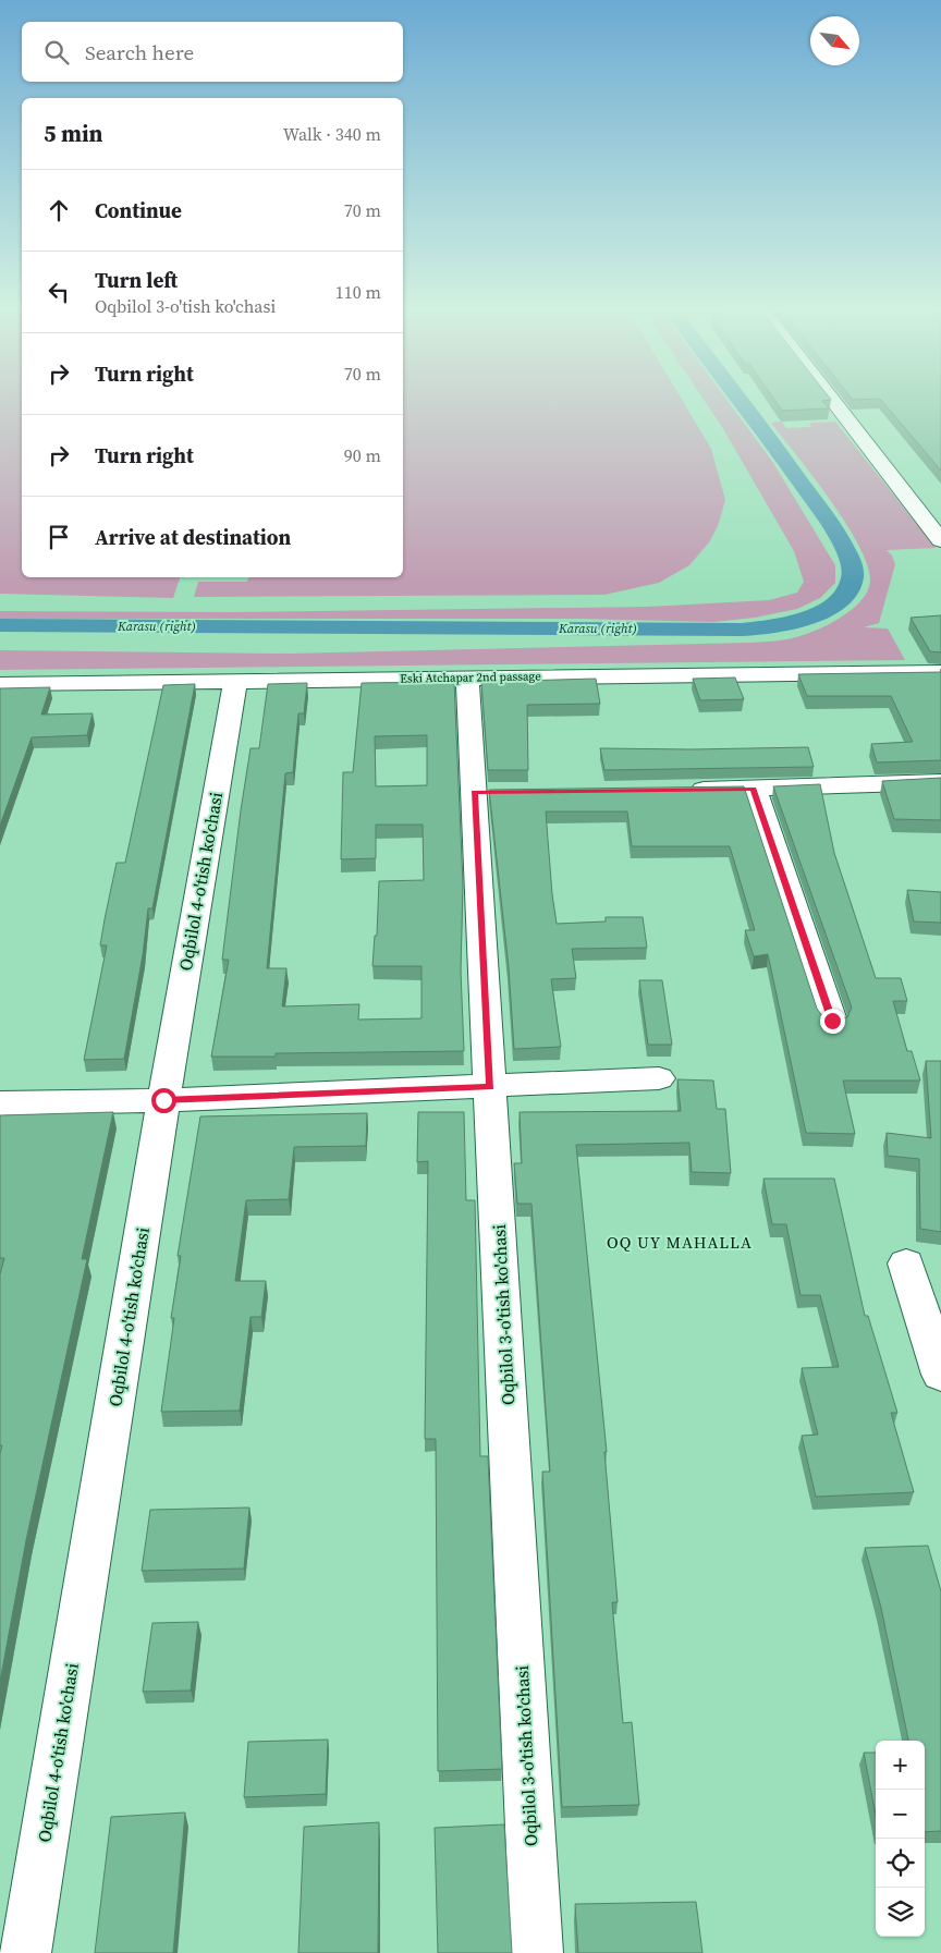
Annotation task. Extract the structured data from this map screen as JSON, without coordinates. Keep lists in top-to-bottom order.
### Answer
{
  "streets": {
    "street": ["Eski Atchapar 2nd passage", "Oqbilol 4-o'tish ko'chasi", "Oqbilol 3-o'tish ko'chasi"]
  },
  "crossings": [
    ["Eski Atchapar 2nd passage", "Oqbilol 4-o'tish ko'chasi"],
    ["Eski Atchapar 2nd passage", "Oqbilol 3-o'tish ko'chasi"]
  ],
  "districts": ["OQ UY MAHALLA"],
  "water": ["Karasu (right)"],
  "north": "bottom right",
  "page": {
    "search": "Search here",
    "heading": ["5 min", "Walk · 340 m"],
    "list": [
      ["Continue", "70 m"],
      ["Turn left", "Oqbilol 3-o'tish ko'chasi", "110 m"],
      ["Turn right", "70 m"],
      ["Turn right", "90 m"],
      "Arrive at destination"
    ],
    "map_buttons": ["+", "−"]
  }
}
